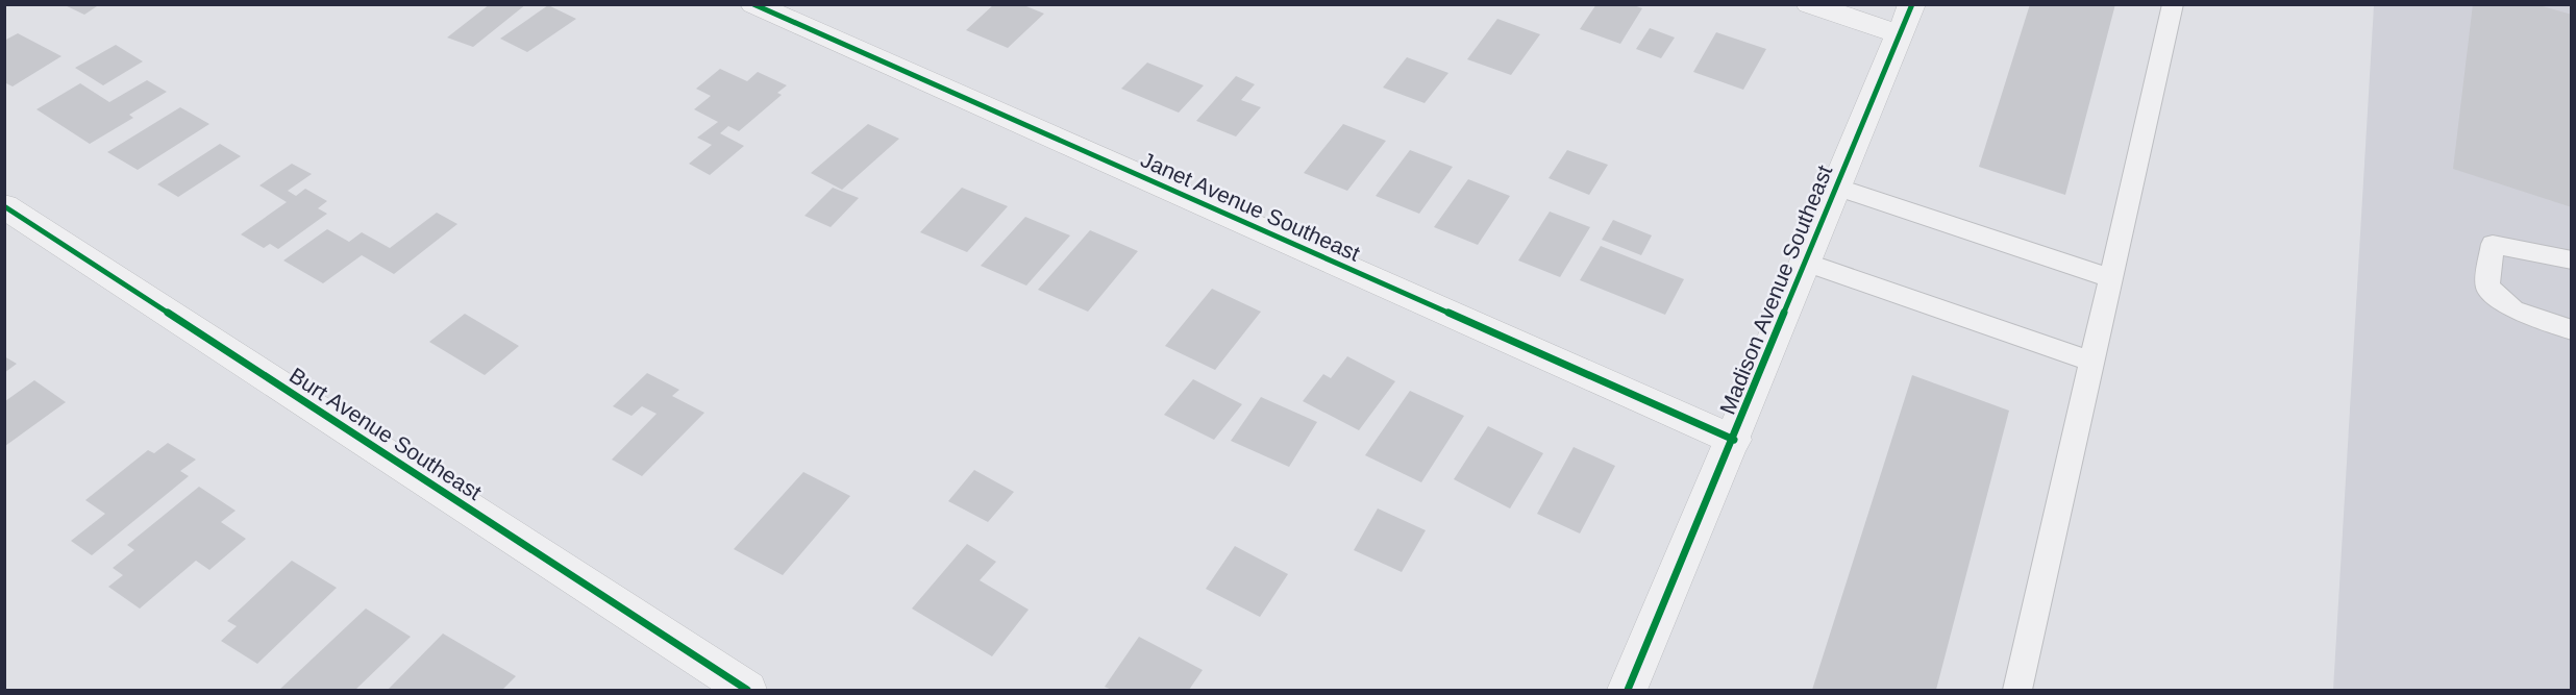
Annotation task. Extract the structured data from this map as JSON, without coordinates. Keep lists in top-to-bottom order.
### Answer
{
  "streets": {
    "street": ["Janet Avenue Southeast", "Madison Avenue Southeast", "Burt Avenue Southeast"]
  },
  "crossings": [
    ["Janet Avenue Southeast", "Madison Avenue Southeast"]
  ]
}
